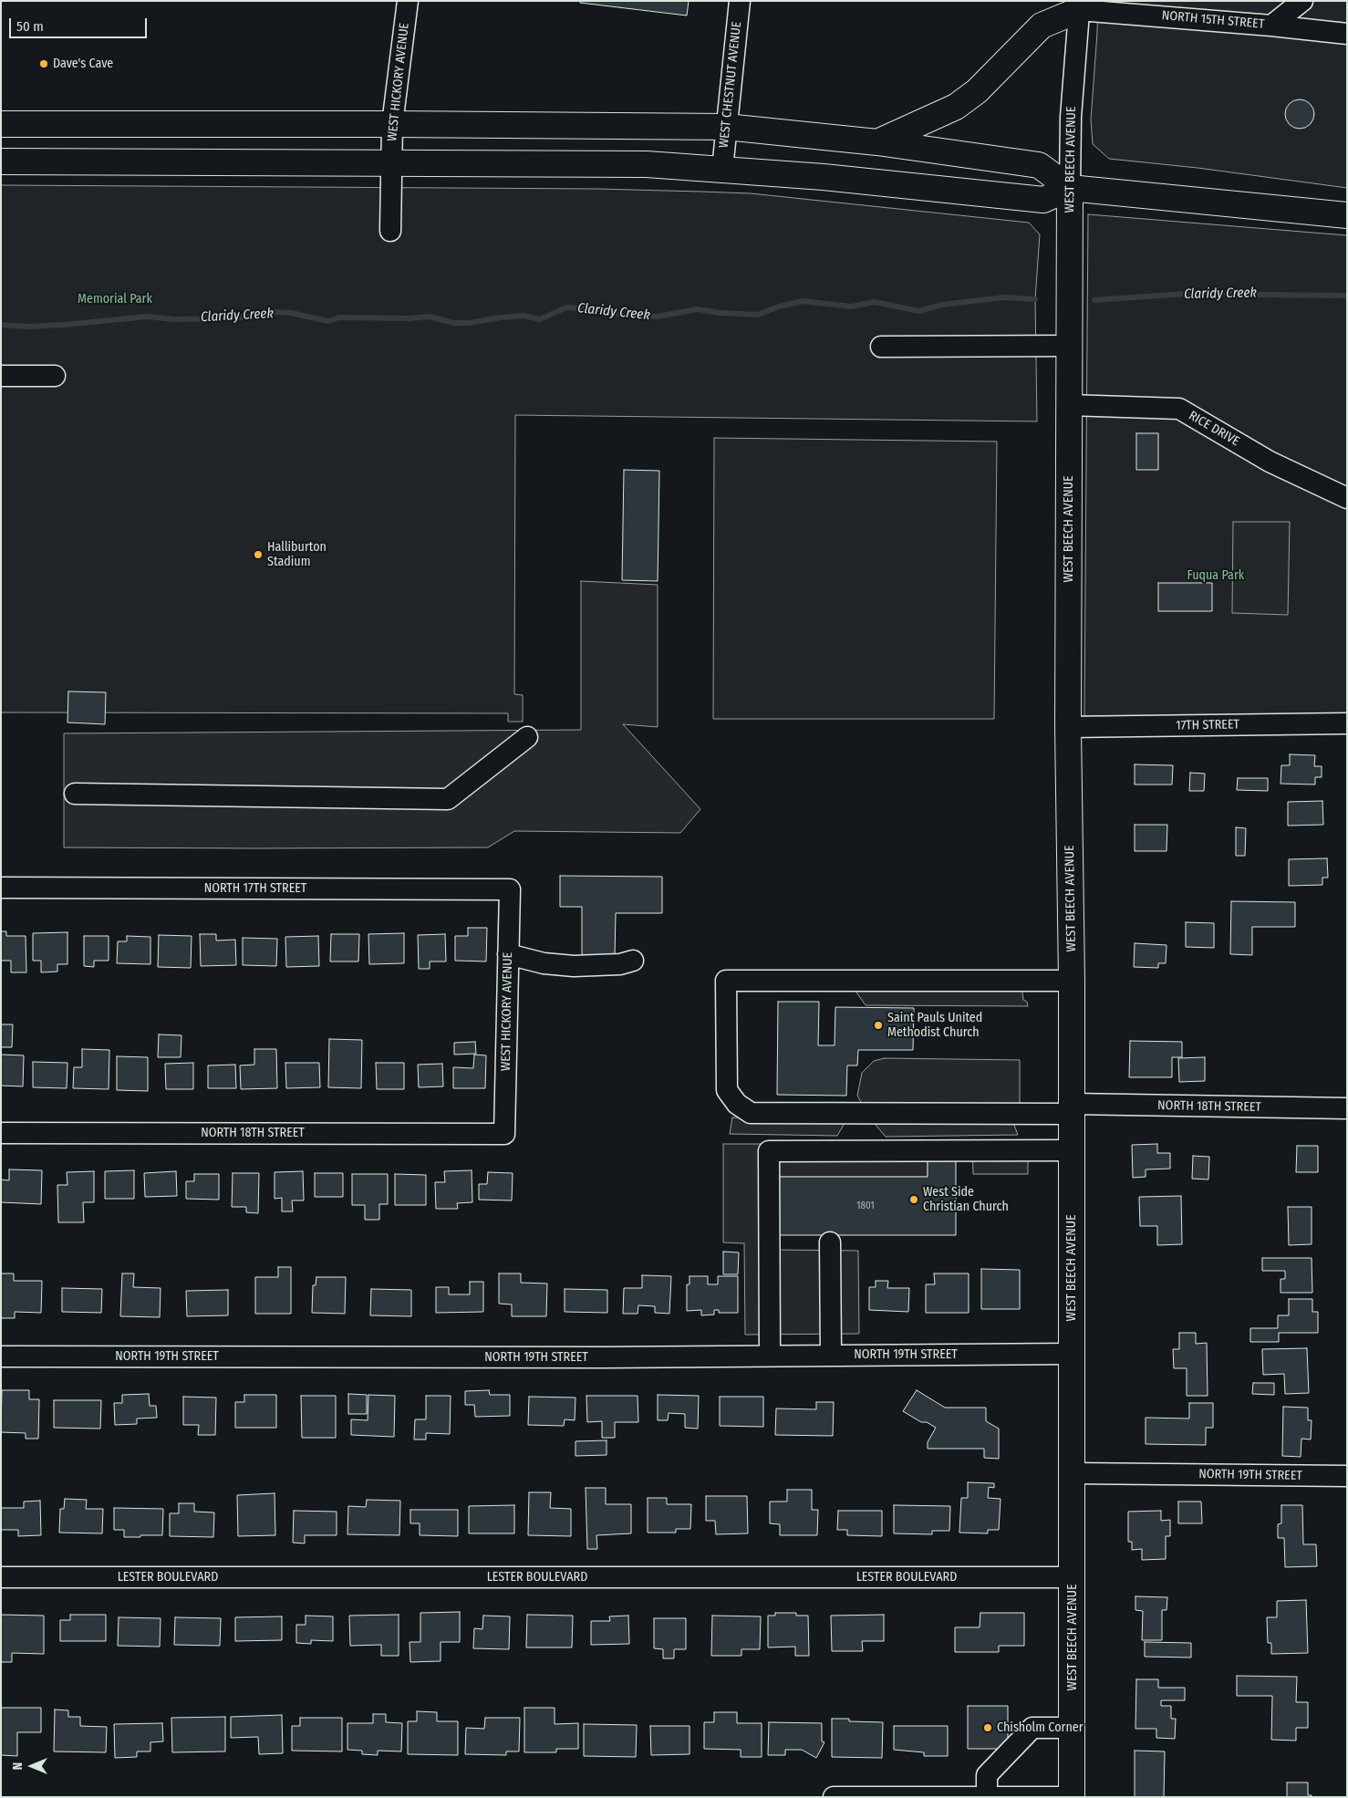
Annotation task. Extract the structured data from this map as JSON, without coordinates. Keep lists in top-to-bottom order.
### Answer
{
  "streets": {
    "main road": ["WEST BEECH AVENUE"],
    "street": [
      "NORTH 15TH STREET",
      "WEST HICKORY AVENUE",
      "WEST CHESTNUT AVENUE",
      "RICE DRIVE",
      "17TH STREET",
      "NORTH 17TH STREET",
      "NORTH 18TH STREET",
      "NORTH 19TH STREET",
      "LESTER BOULEVARD"
    ]
  },
  "crossings": [
    ["NORTH 15TH STREET", "WEST BEECH AVENUE"],
    ["WEST HICKORY AVENUE", "NORTH 17TH STREET"],
    ["WEST HICKORY AVENUE", "NORTH 18TH STREET"],
    ["WEST BEECH AVENUE", "RICE DRIVE"],
    ["WEST BEECH AVENUE", "17TH STREET"],
    ["WEST BEECH AVENUE", "NORTH 18TH STREET"],
    ["WEST BEECH AVENUE", "NORTH 19TH STREET"],
    ["WEST BEECH AVENUE", "LESTER BOULEVARD"]
  ],
  "water": ["Claridy Creek"],
  "parks": ["Memorial Park", "Fuqua Park"],
  "places": [
    "Dave's Cave",
    "Halliburton Stadium",
    "Saint Pauls United Methodist Church",
    "West Side Christian Church",
    "Chisholm Corner"
  ],
  "house_numbers": ["1801"],
  "scale_bar": "50 m",
  "north": "left"
}
